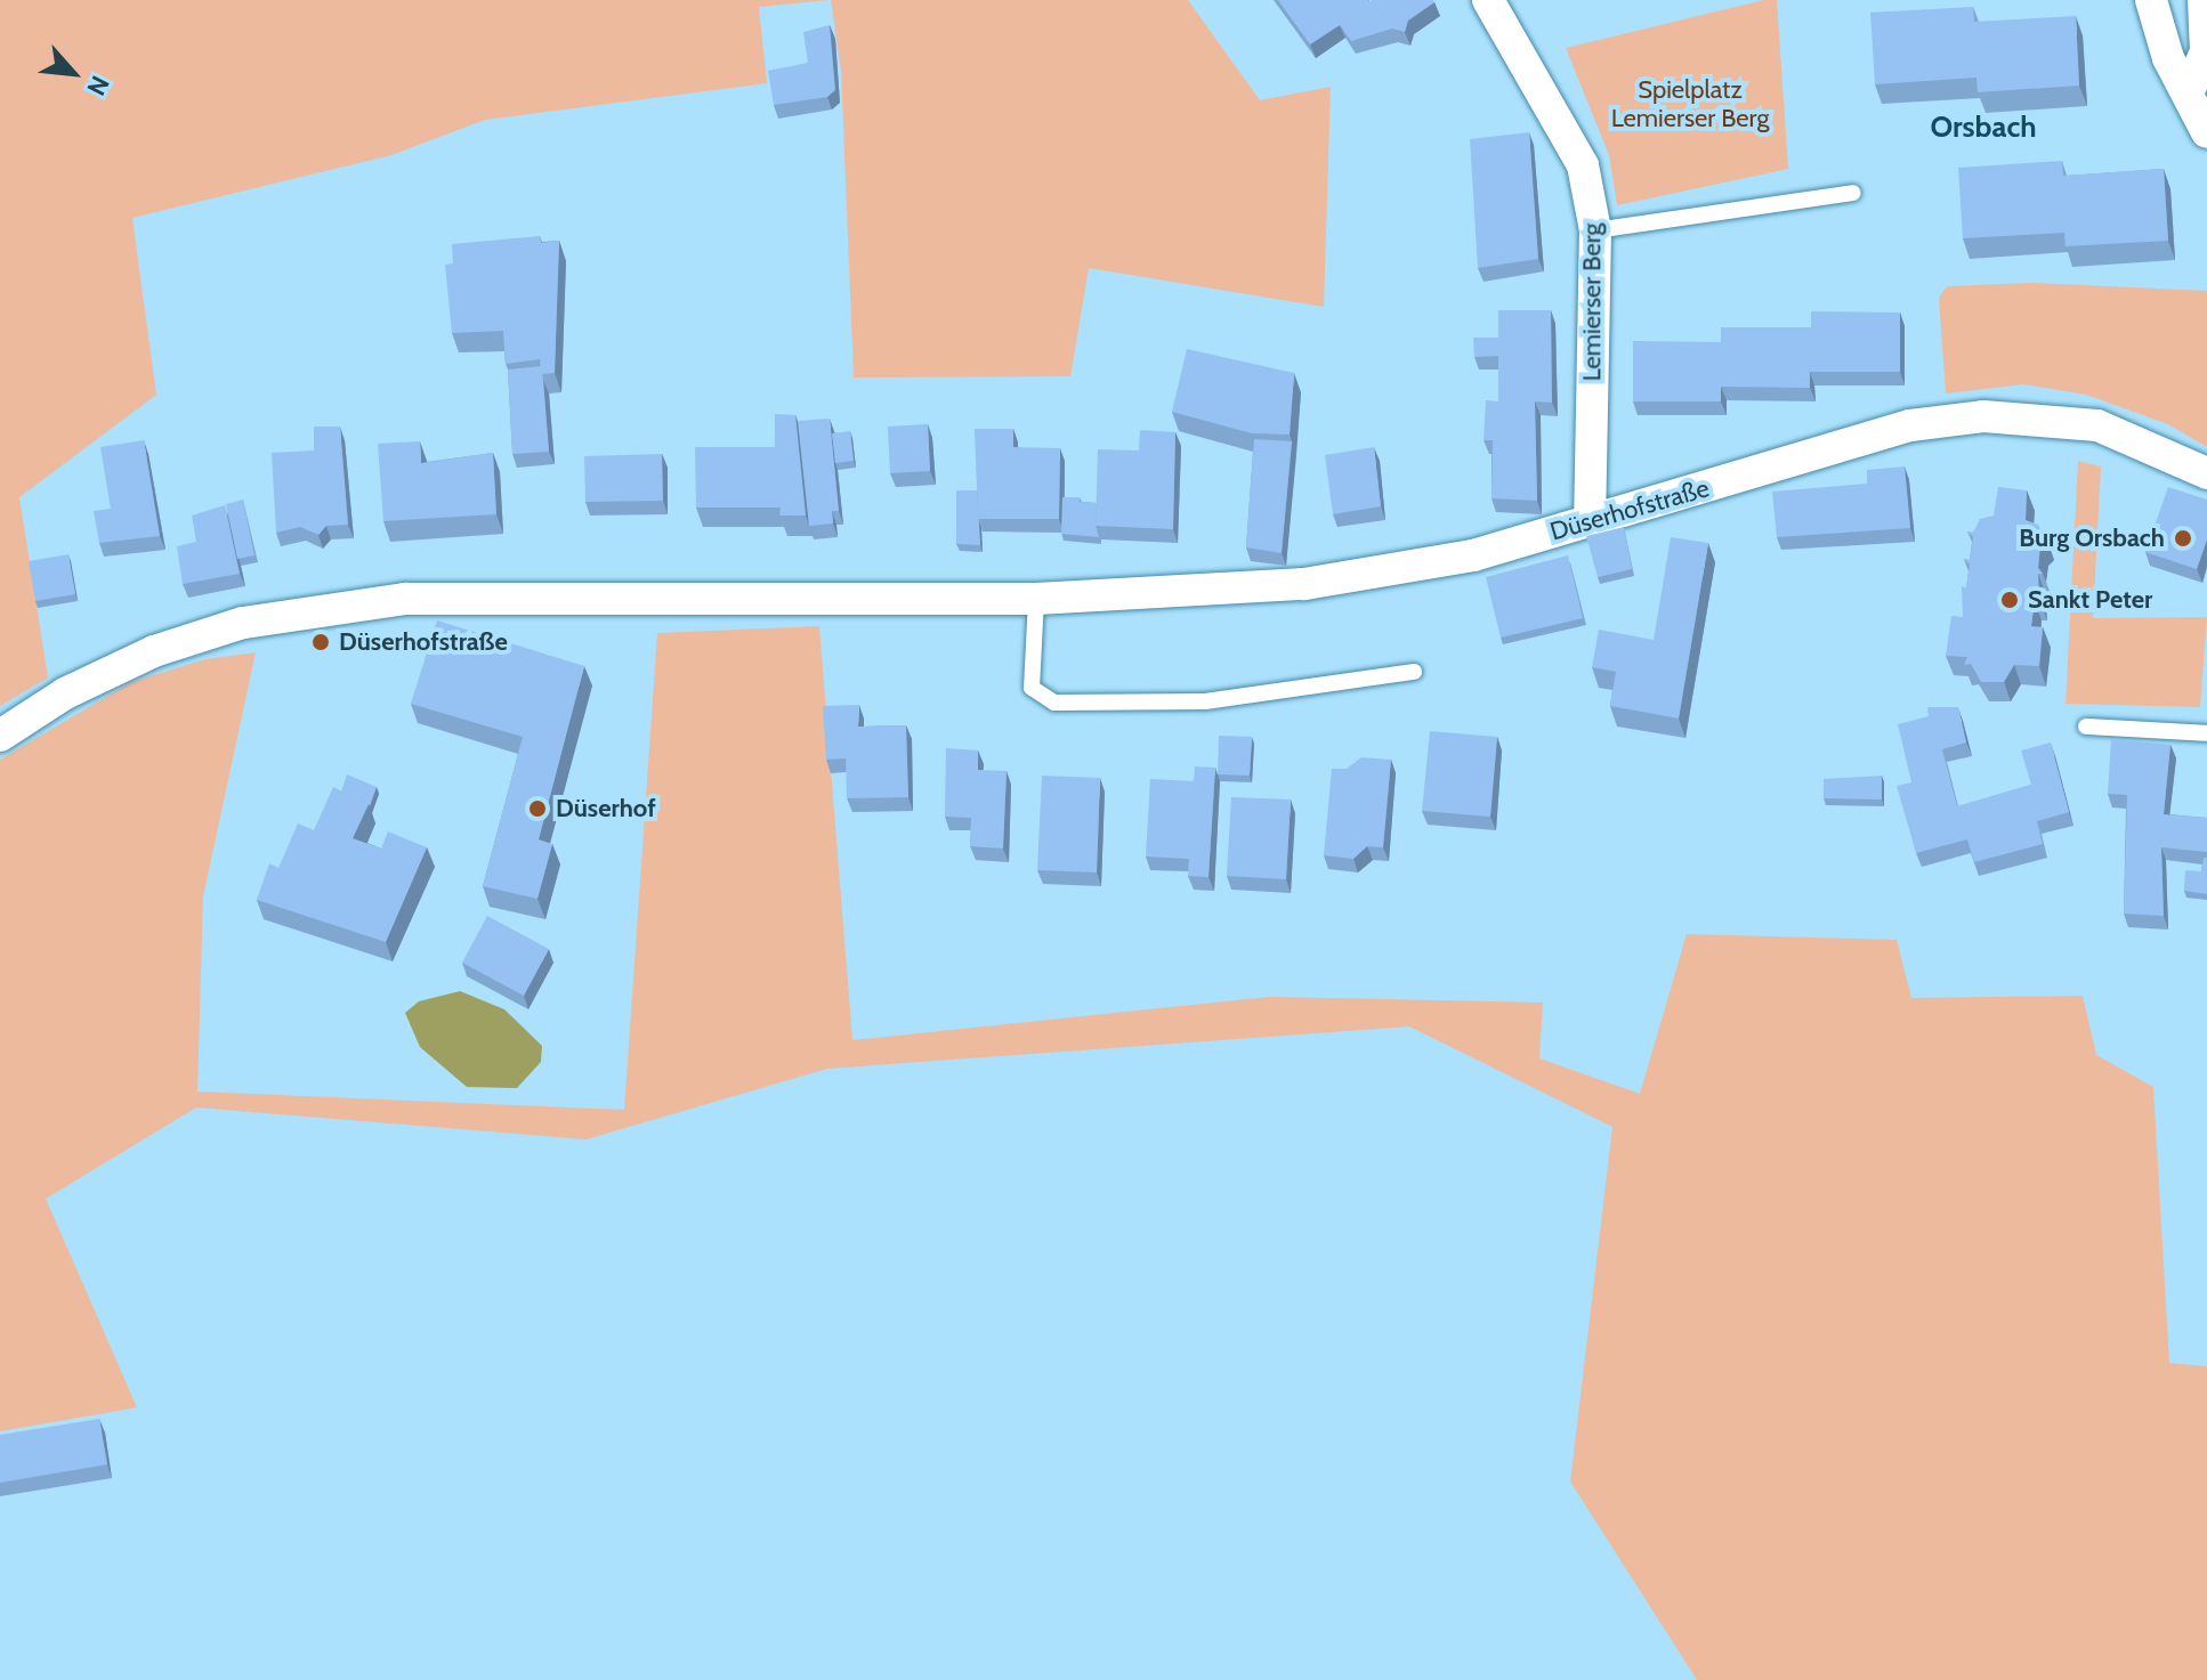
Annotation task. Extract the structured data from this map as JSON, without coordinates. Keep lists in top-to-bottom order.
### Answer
{
  "streets": {
    "street": ["Lemierser Berg", "Düserhofstraße"]
  },
  "crossings": [
    ["Lemierser Berg", "Düserhofstraße"]
  ],
  "districts": ["Orsbach"],
  "parks": ["Spielplatz Lemierser Berg"],
  "places": [
    "Burg Orsbach",
    "Sankt Peter",
    "Düserhofstraße",
    "Düserhof"
  ],
  "north": "bottom right"
}
